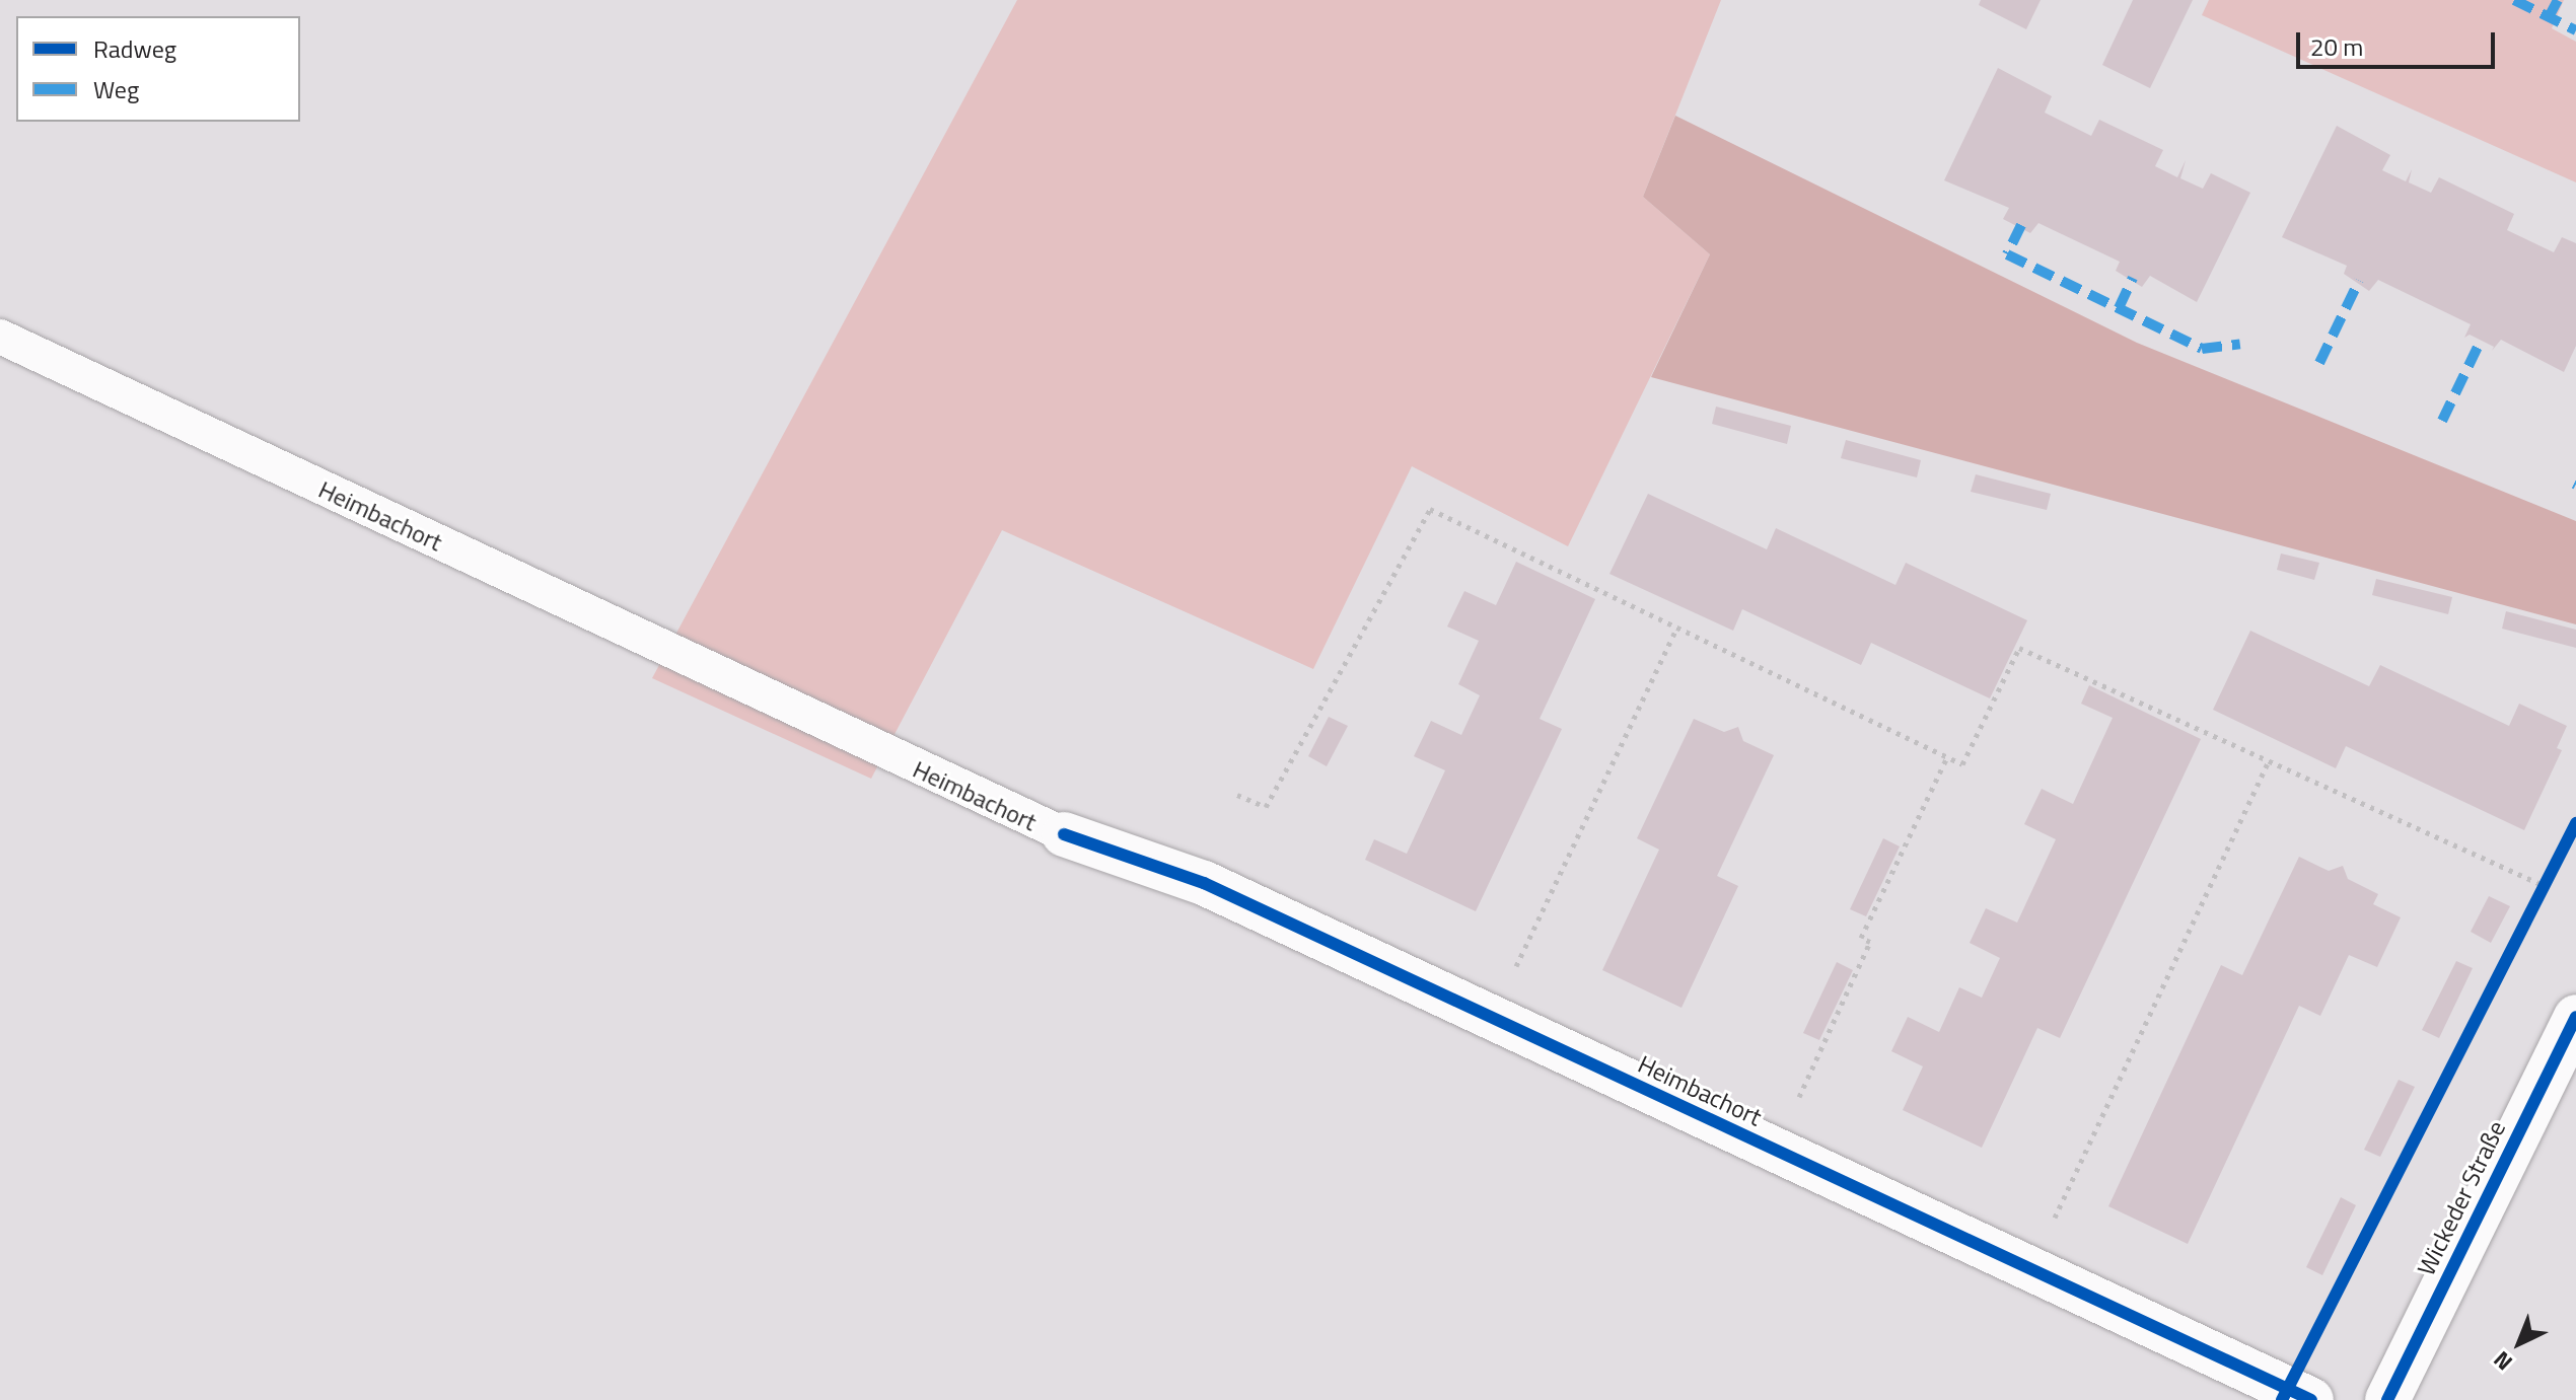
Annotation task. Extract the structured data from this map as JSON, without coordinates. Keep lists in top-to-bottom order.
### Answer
{
  "streets": {
    "street": ["Heimbachort", "Wickeder Straße"]
  },
  "legend": ["Radweg", "Weg"],
  "scale_bar": "20 m",
  "north": "bottom left"
}
